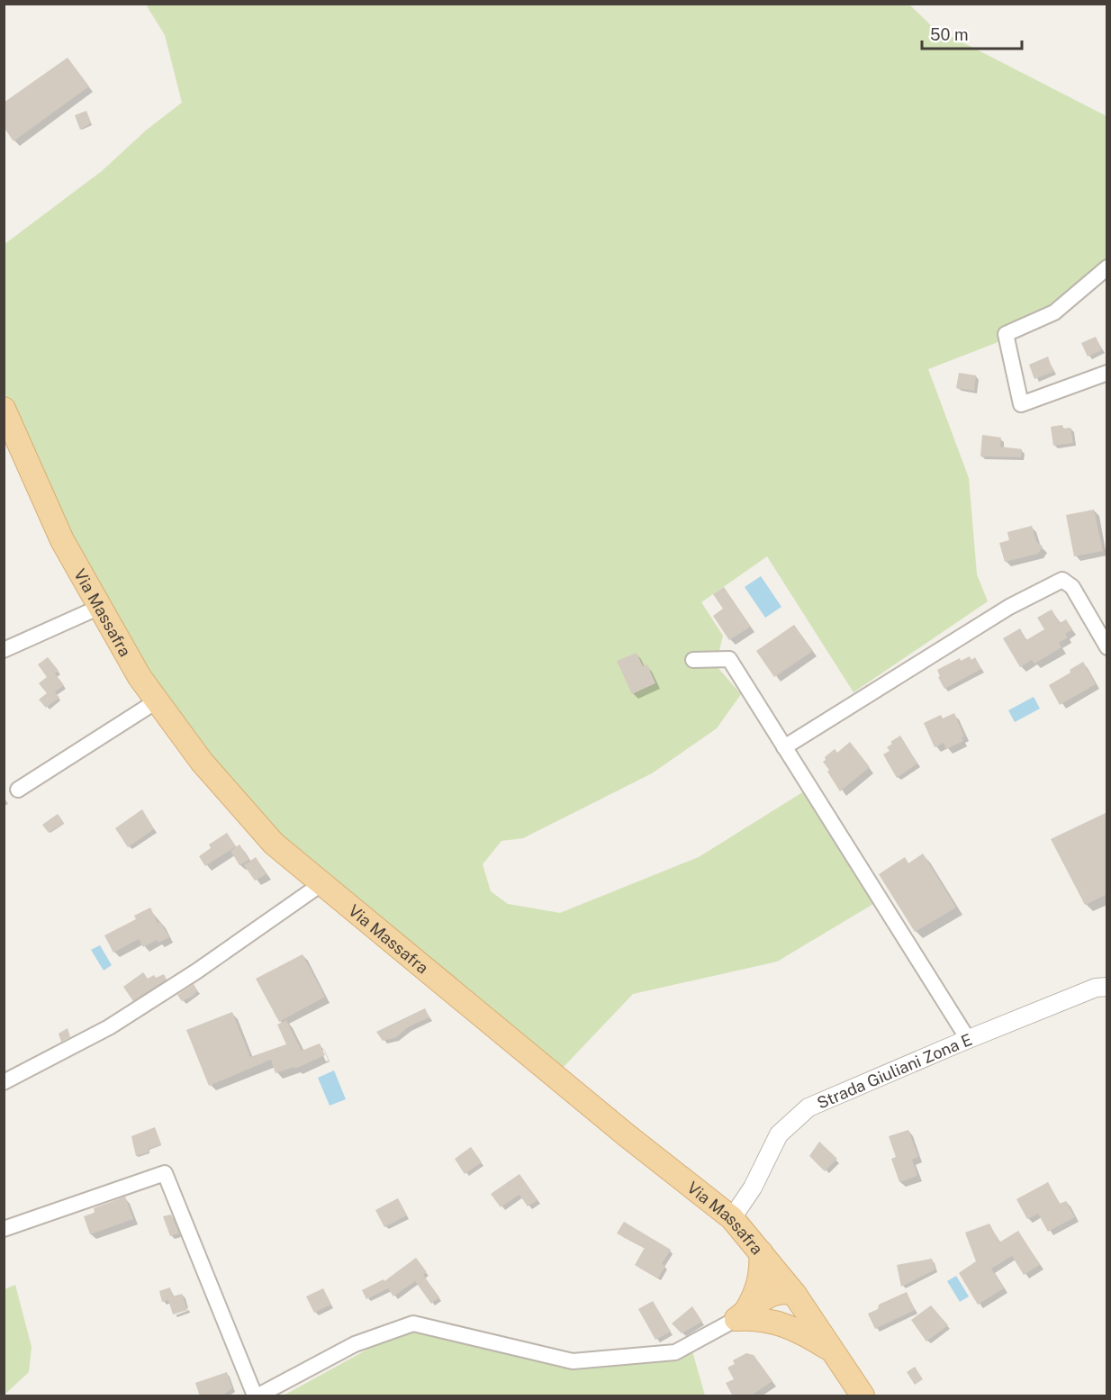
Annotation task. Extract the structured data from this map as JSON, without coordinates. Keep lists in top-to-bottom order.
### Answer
{
  "streets": {
    "main road": ["Via Massafra"],
    "street": ["Strada Giuliani Zona E"]
  },
  "crossings": [
    ["Via Massafra", "Strada Giuliani Zona E"]
  ],
  "scale_bar": "50 m"
}
